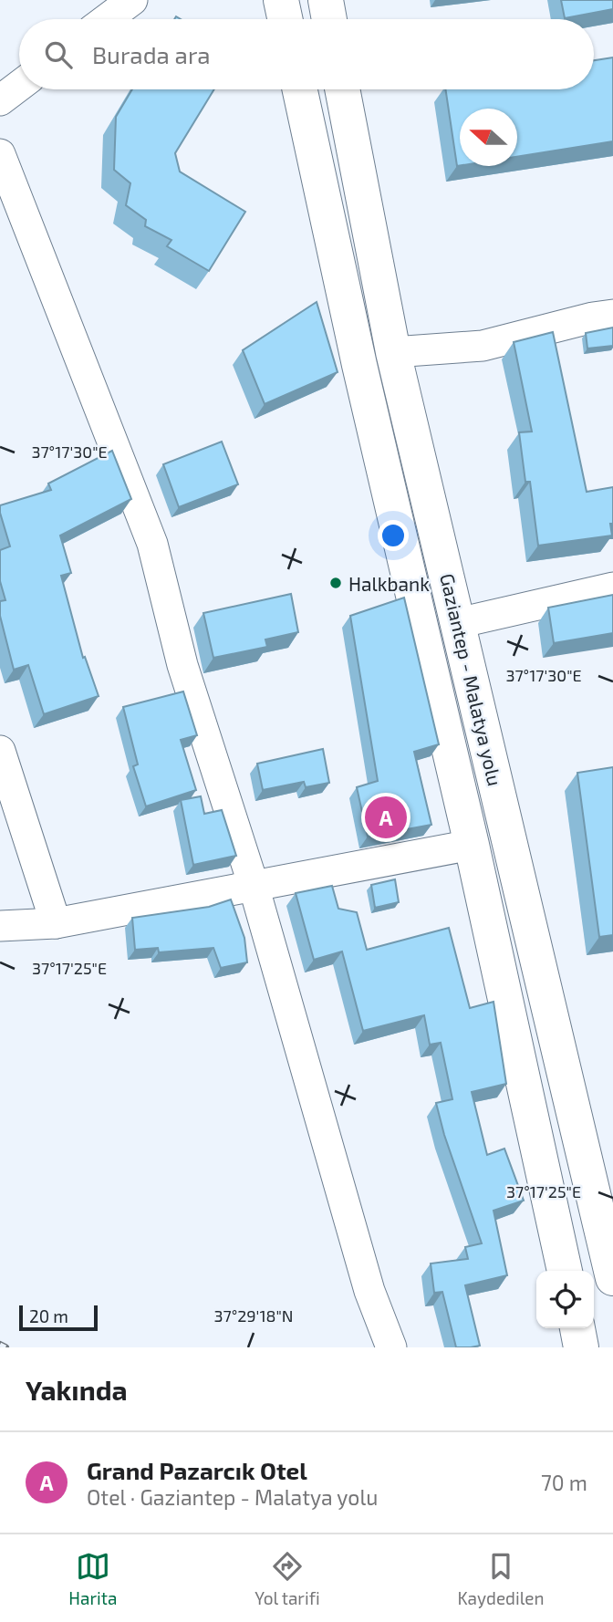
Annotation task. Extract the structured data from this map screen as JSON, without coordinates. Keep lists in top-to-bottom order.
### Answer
{
  "streets": {
    "highway": ["Gaziantep - Malatya yolu"]
  },
  "places": ["Halkbank"],
  "scale_bar": "20 m",
  "north": "left",
  "page": {
    "search": "Burada ara",
    "pins": "A",
    "scale": "20 m",
    "heading": "Yakında",
    "list": [
      {
        "mark": "A",
        "name": "Grand Pazarcık Otel",
        "note": "Otel · Gaziantep - Malatya yolu",
        "value": "70 m"
      }
    ],
    "nav": ["Harita", "Yol tarifi", "Kaydedilen"]
  },
  "coordinates": ["37°17'30\"E", "37°17'25\"E", "37°29'18\"N"]
}
